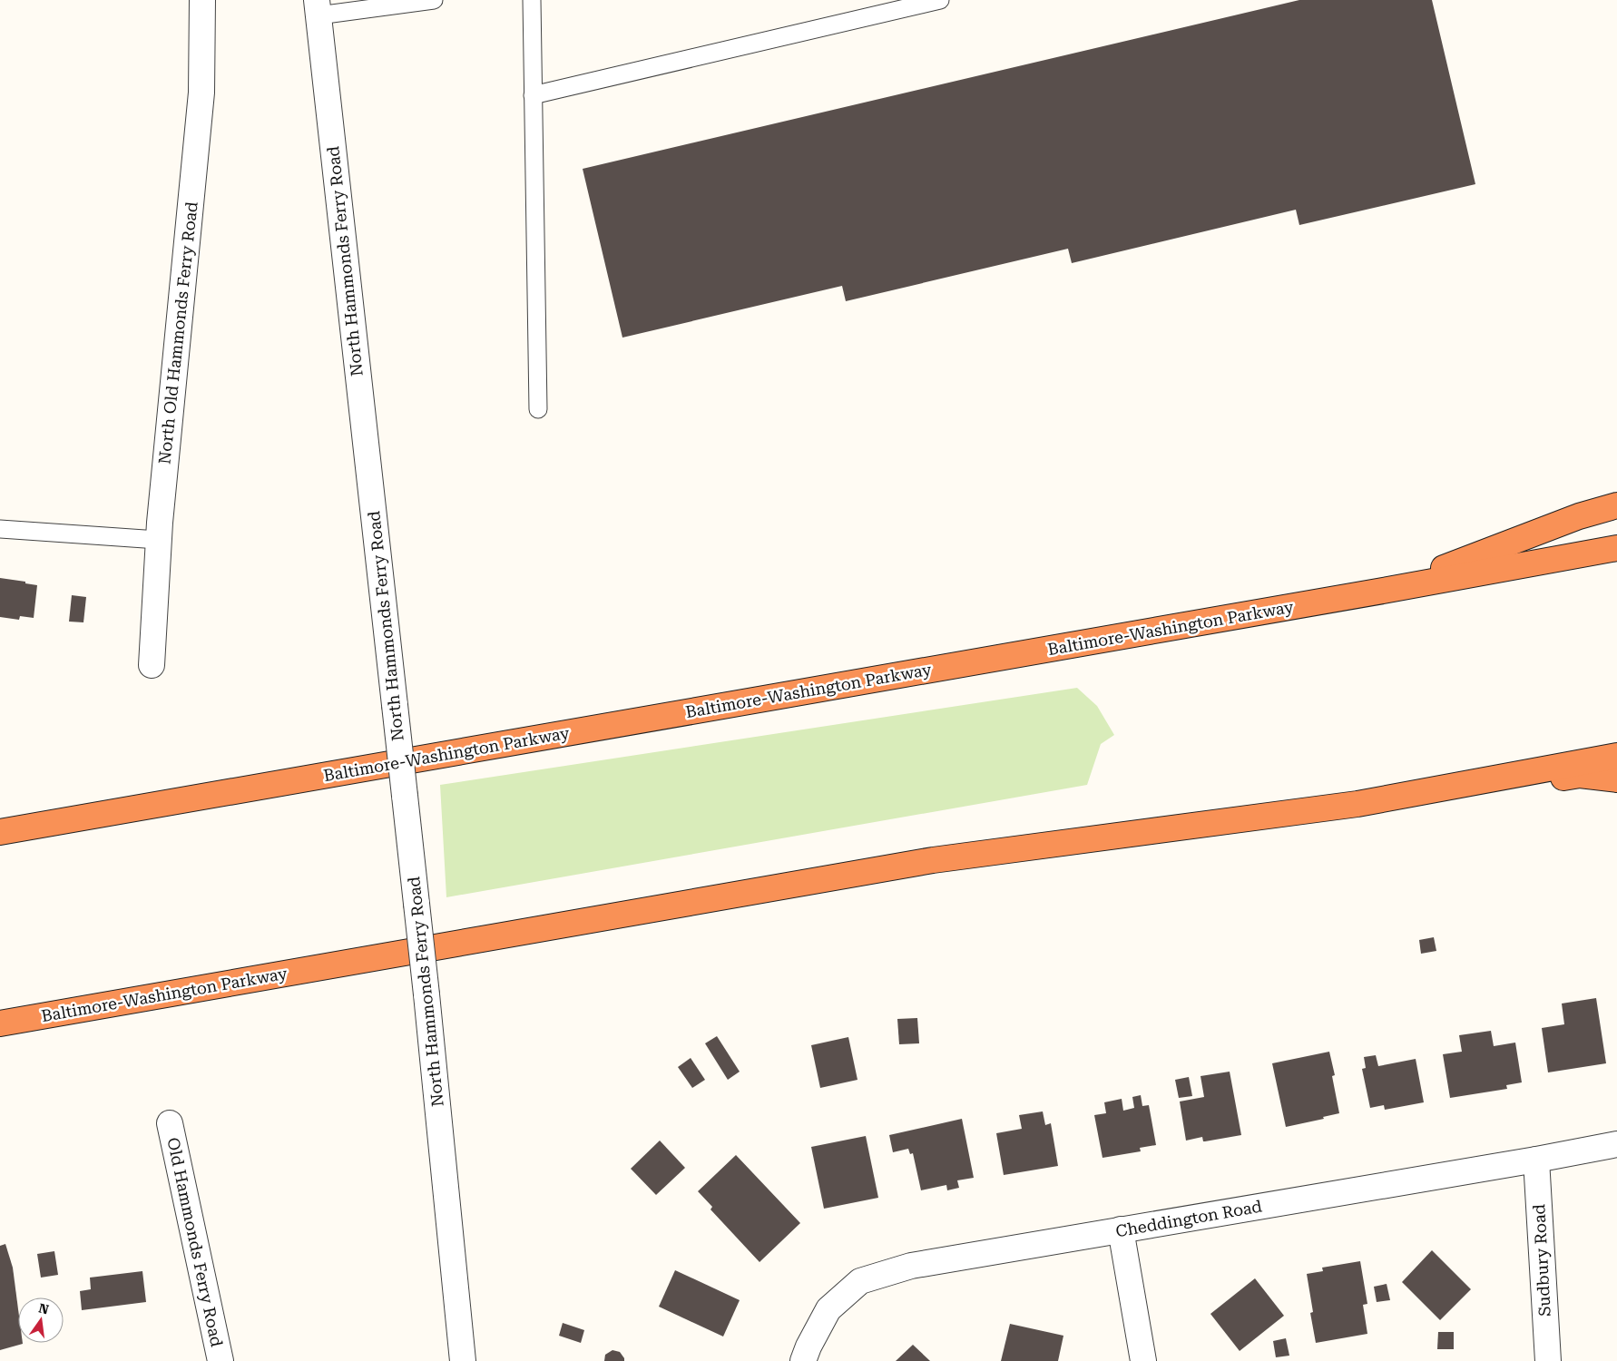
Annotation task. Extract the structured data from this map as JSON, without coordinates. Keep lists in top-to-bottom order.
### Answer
{
  "streets": {
    "highway": ["Baltimore-Washington Parkway"],
    "street": [
      "North Hammonds Ferry Road",
      "North Old Hammonds Ferry Road",
      "Cheddington Road",
      "Old Hammonds Ferry Road",
      "Sudbury Road"
    ]
  },
  "crossings": [
    ["Cheddington Road", "Sudbury Road"]
  ],
  "north": "top"
}
